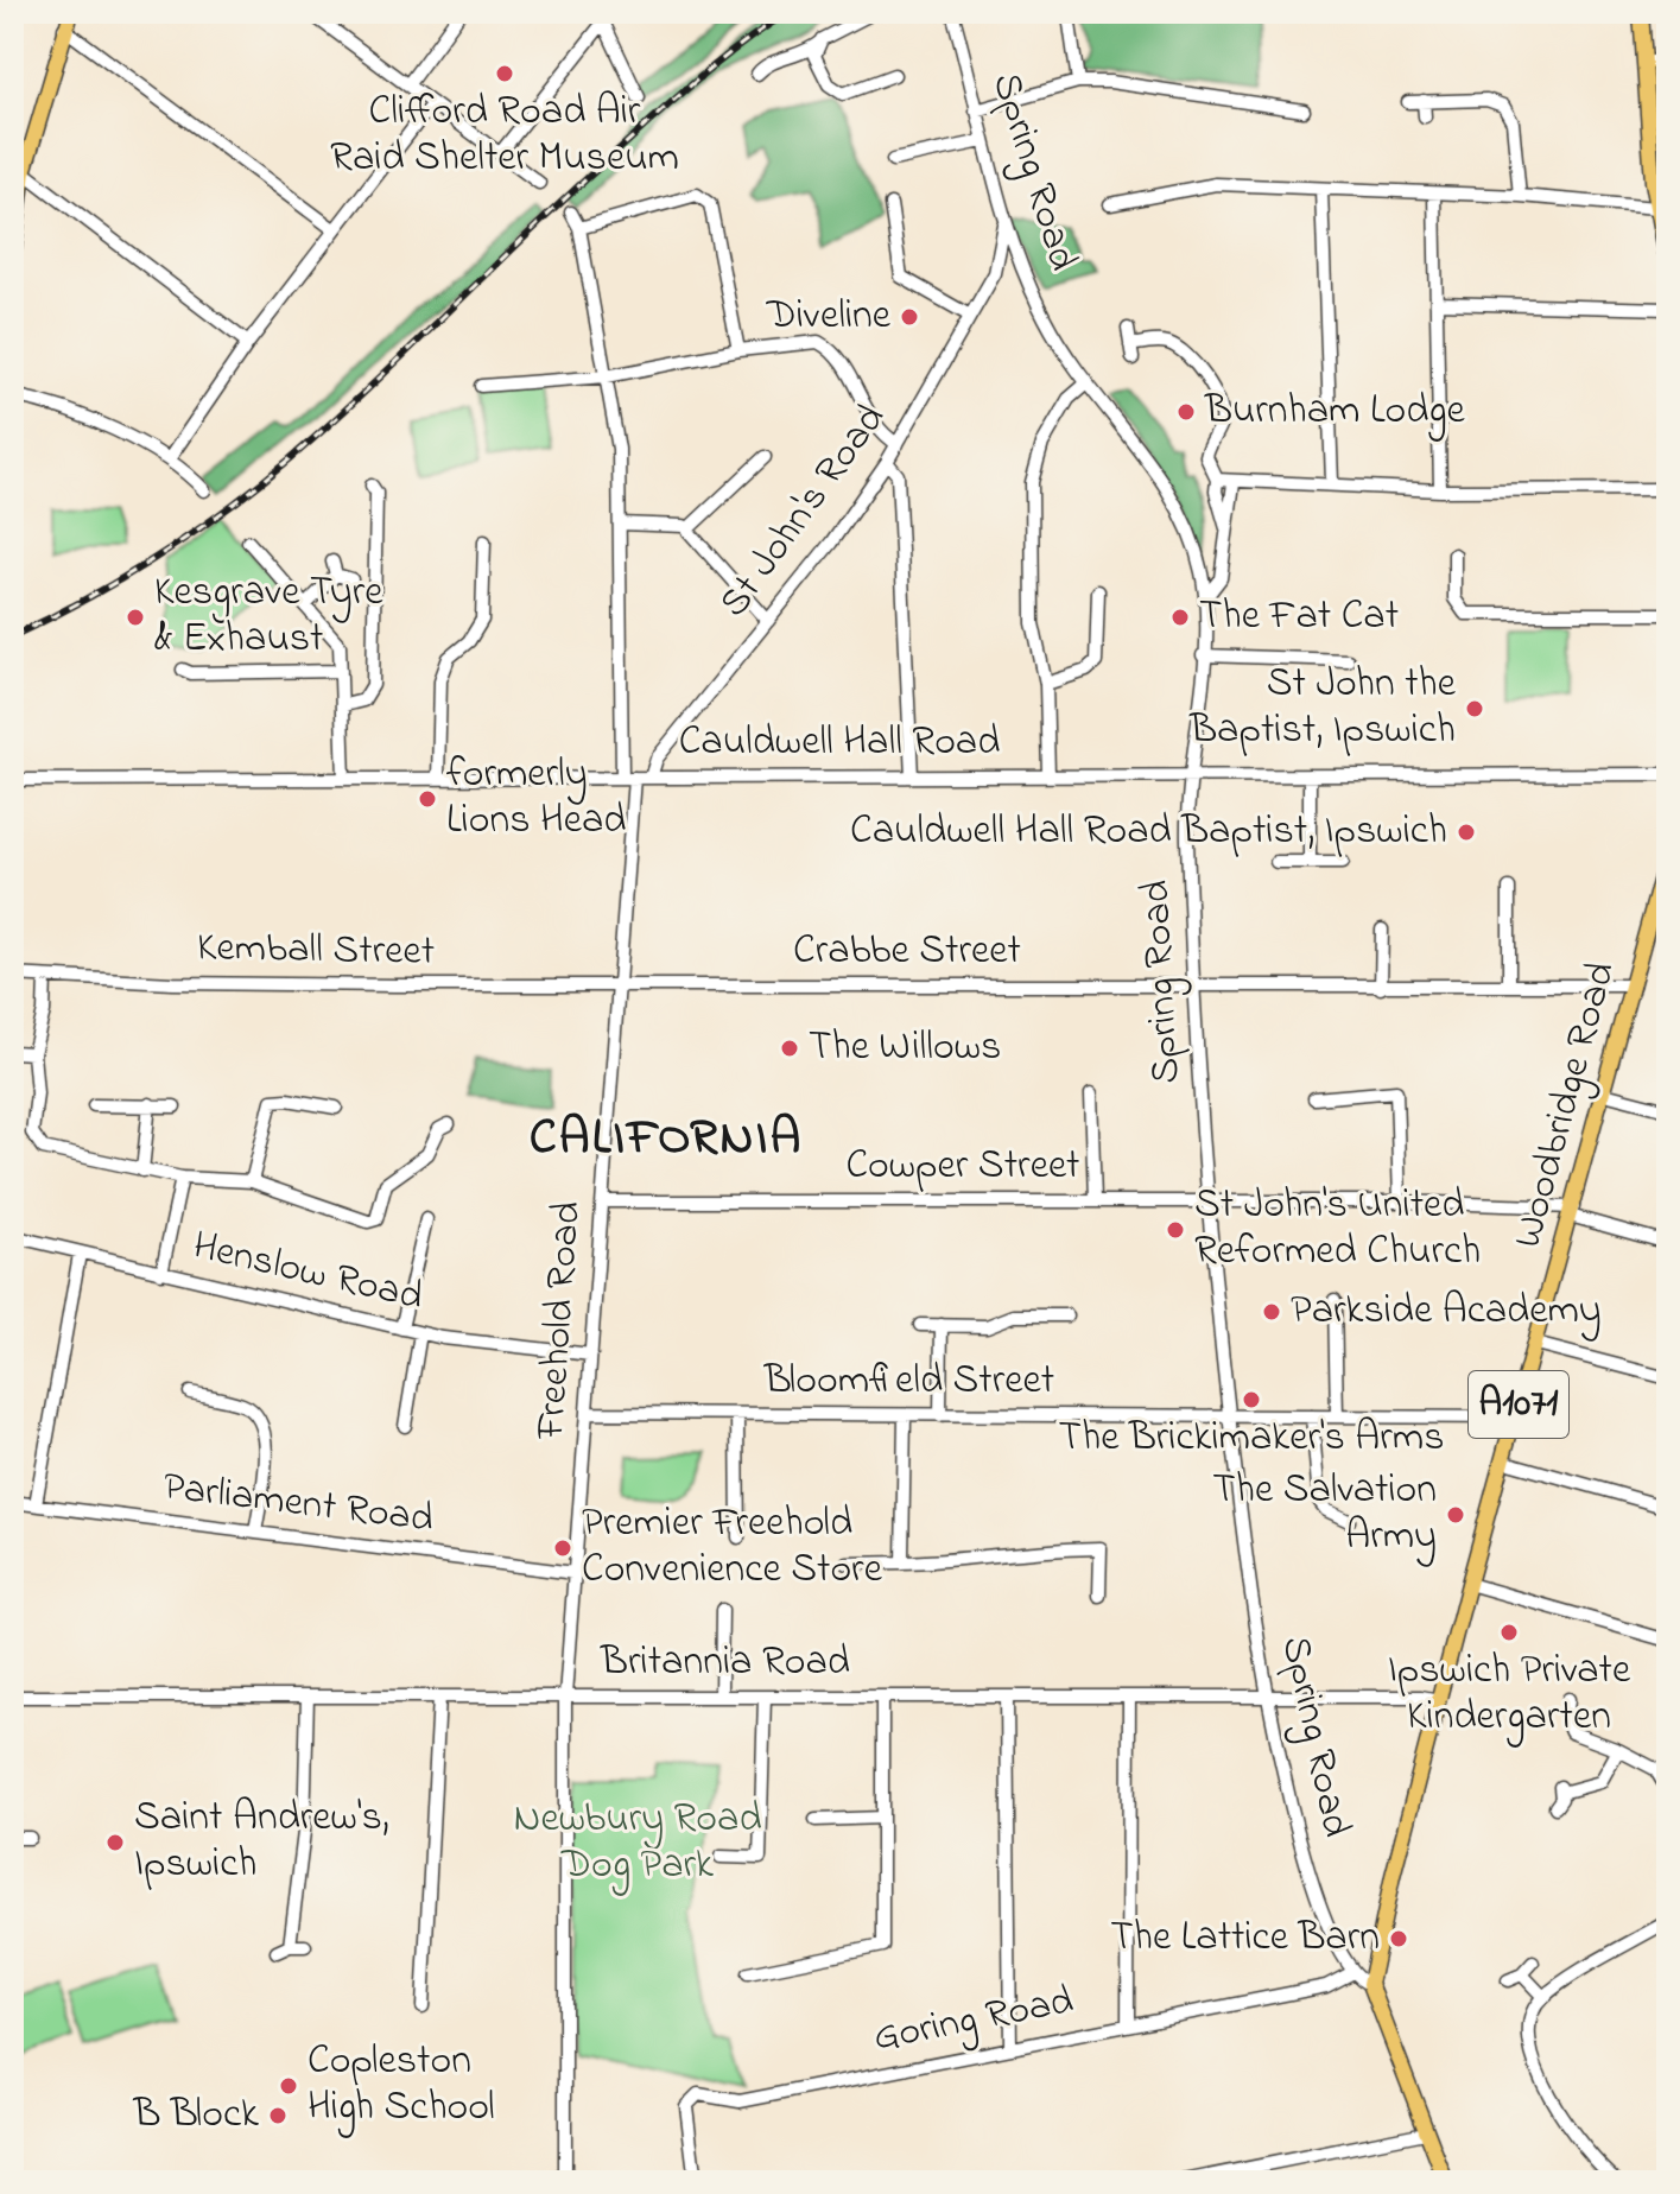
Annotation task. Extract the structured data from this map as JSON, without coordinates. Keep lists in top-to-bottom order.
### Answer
{
  "streets": {
    "main road": ["Woodbridge Road", "A1071"],
    "street": [
      "Spring Road",
      "St John's Road",
      "Cauldwell Hall Road",
      "Kemball Street",
      "Crabbe Street",
      "Cowper Street",
      "Henslow Road",
      "Freehold Road",
      "Bloomfield Street",
      "Parliament Road",
      "Britannia Road",
      "Goring Road"
    ]
  },
  "crossings": [
    ["Spring Road", "St John's Road"],
    ["Spring Road", "Cauldwell Hall Road"],
    ["Spring Road", "Crabbe Street"],
    ["Spring Road", "Cowper Street"],
    ["Spring Road", "Bloomfield Street"],
    ["Spring Road", "Britannia Road"],
    ["Spring Road", "Goring Road"],
    ["St John's Road", "Cauldwell Hall Road"],
    ["Cauldwell Hall Road", "Freehold Road"],
    ["Kemball Street", "Crabbe Street"],
    ["Kemball Street", "Freehold Road"],
    ["Crabbe Street", "Woodbridge Road"],
    ["Crabbe Street", "Freehold Road"],
    ["Woodbridge Road", "Cowper Street"],
    ["Woodbridge Road", "Bloomfield Street"],
    ["Woodbridge Road", "Britannia Road"],
    ["Cowper Street", "Freehold Road"],
    ["Henslow Road", "Freehold Road"],
    ["Freehold Road", "Bloomfield Street"],
    ["Freehold Road", "Parliament Road"],
    ["Freehold Road", "Britannia Road"]
  ],
  "districts": ["CALIFORNIA"],
  "parks": ["Newbury Road Dog Park"],
  "places": [
    "Clifford Road Air Raid Shelter Museum",
    "Diveline",
    "Burnham Lodge",
    "Kesgrave Tyre & Exhaust",
    "The Fat Cat",
    "St John the Baptist, Ipswich",
    "formerly Lions Head",
    "Cauldwell Hall Road Baptist, Ipswich",
    "The Willows",
    "St John's United Reformed Church",
    "Parkside Academy",
    "The Brickimaker's Arms",
    "The Salvation Army",
    "Premier Freehold Convenience Store",
    "Ipswich Private Kindergarten",
    "Saint Andrew's, Ipswich",
    "The Lattice Barn",
    "Copleston High School",
    "B Block"
  ]
}
